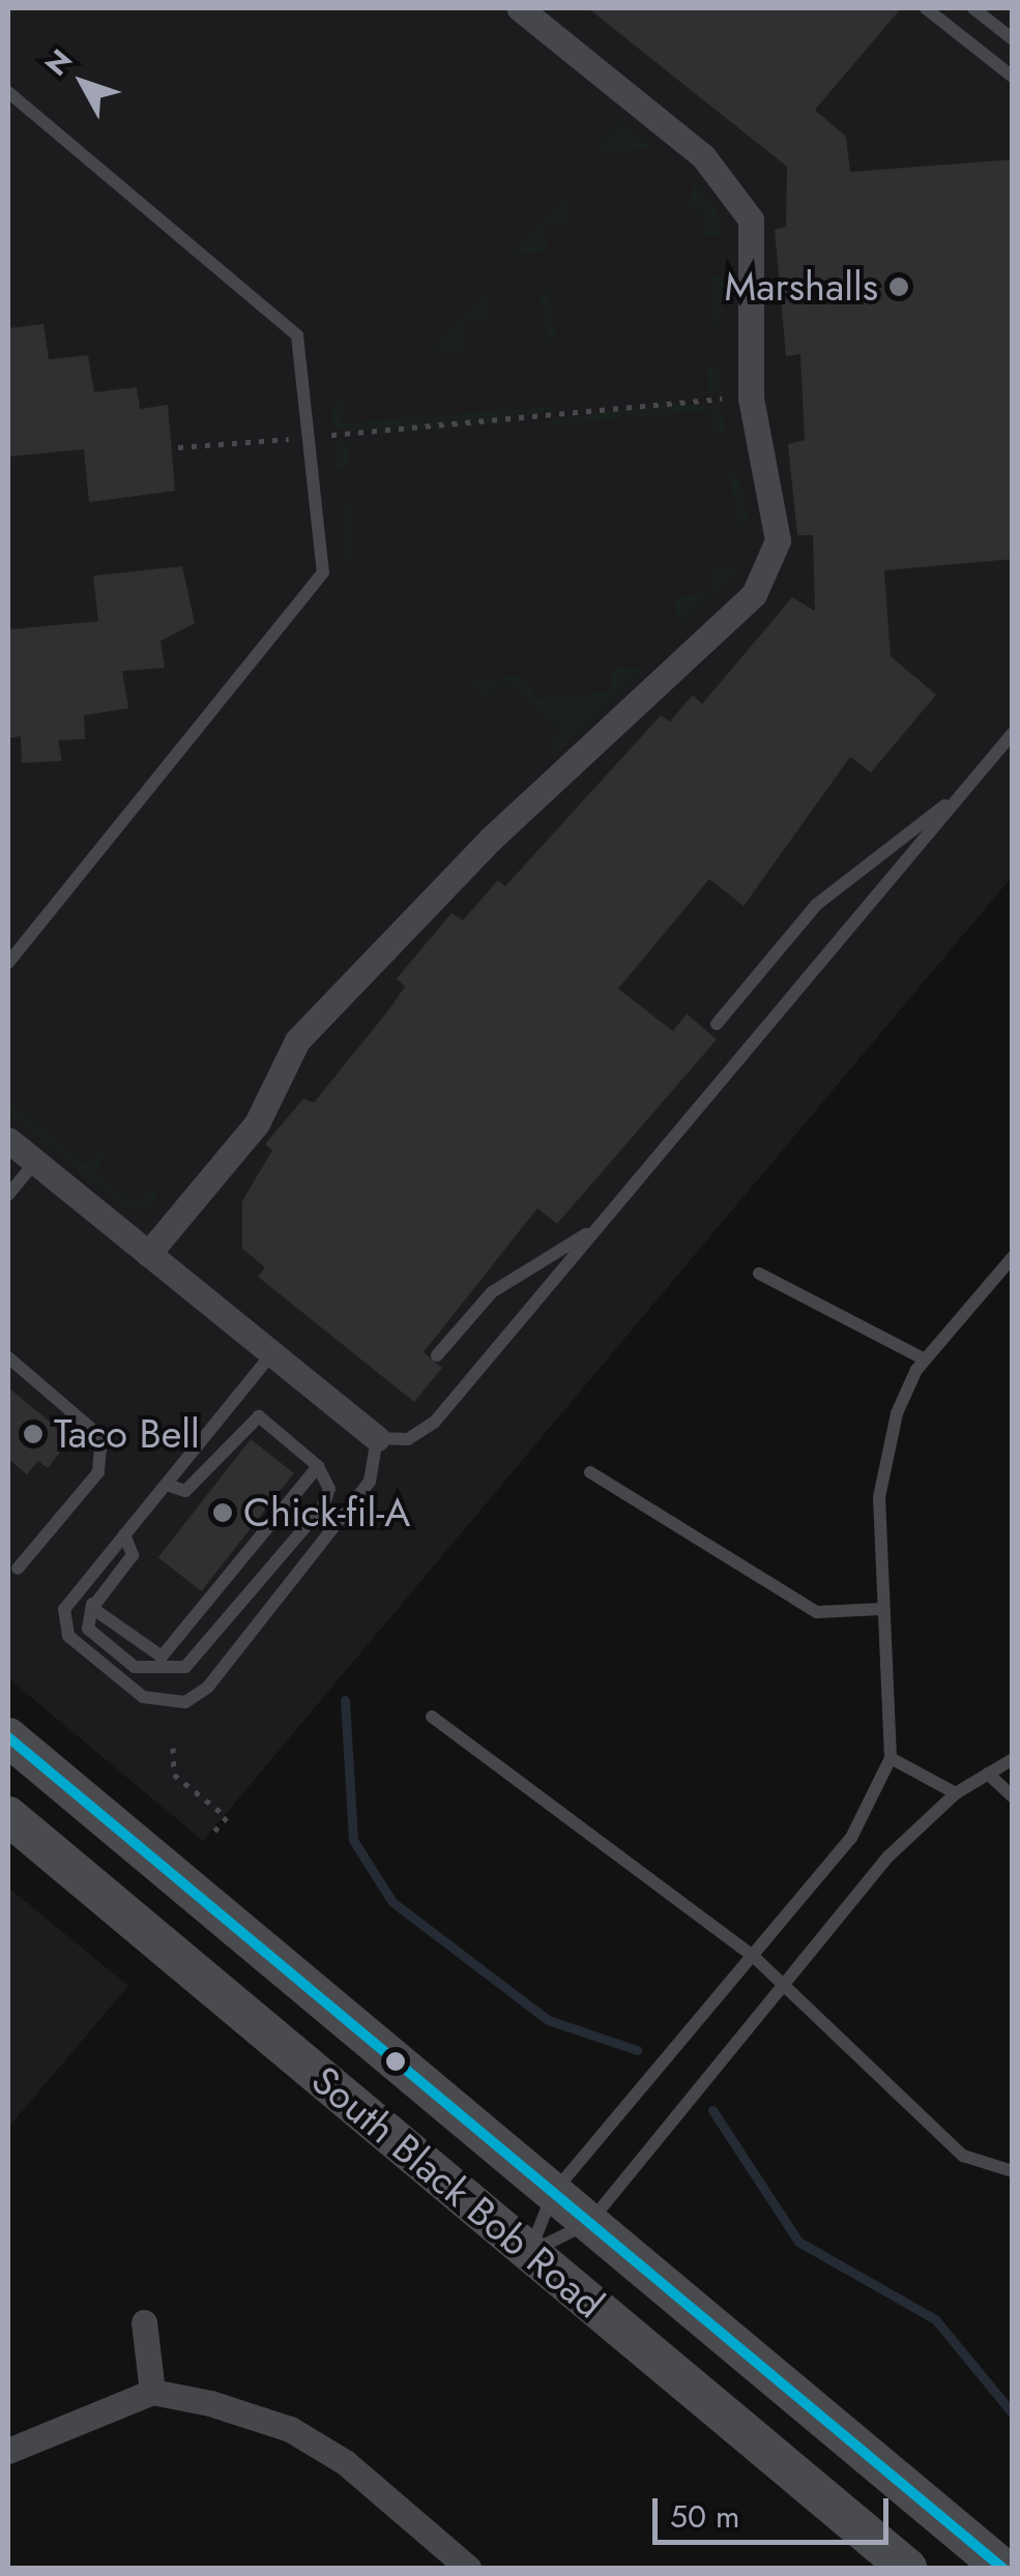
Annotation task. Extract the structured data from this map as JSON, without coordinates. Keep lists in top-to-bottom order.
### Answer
{
  "streets": {
    "main road": ["South Black Bob Road"]
  },
  "places": ["Marshalls", "Taco Bell", "Chick-fil-A"],
  "scale_bar": "50 m",
  "north": "top left"
}
